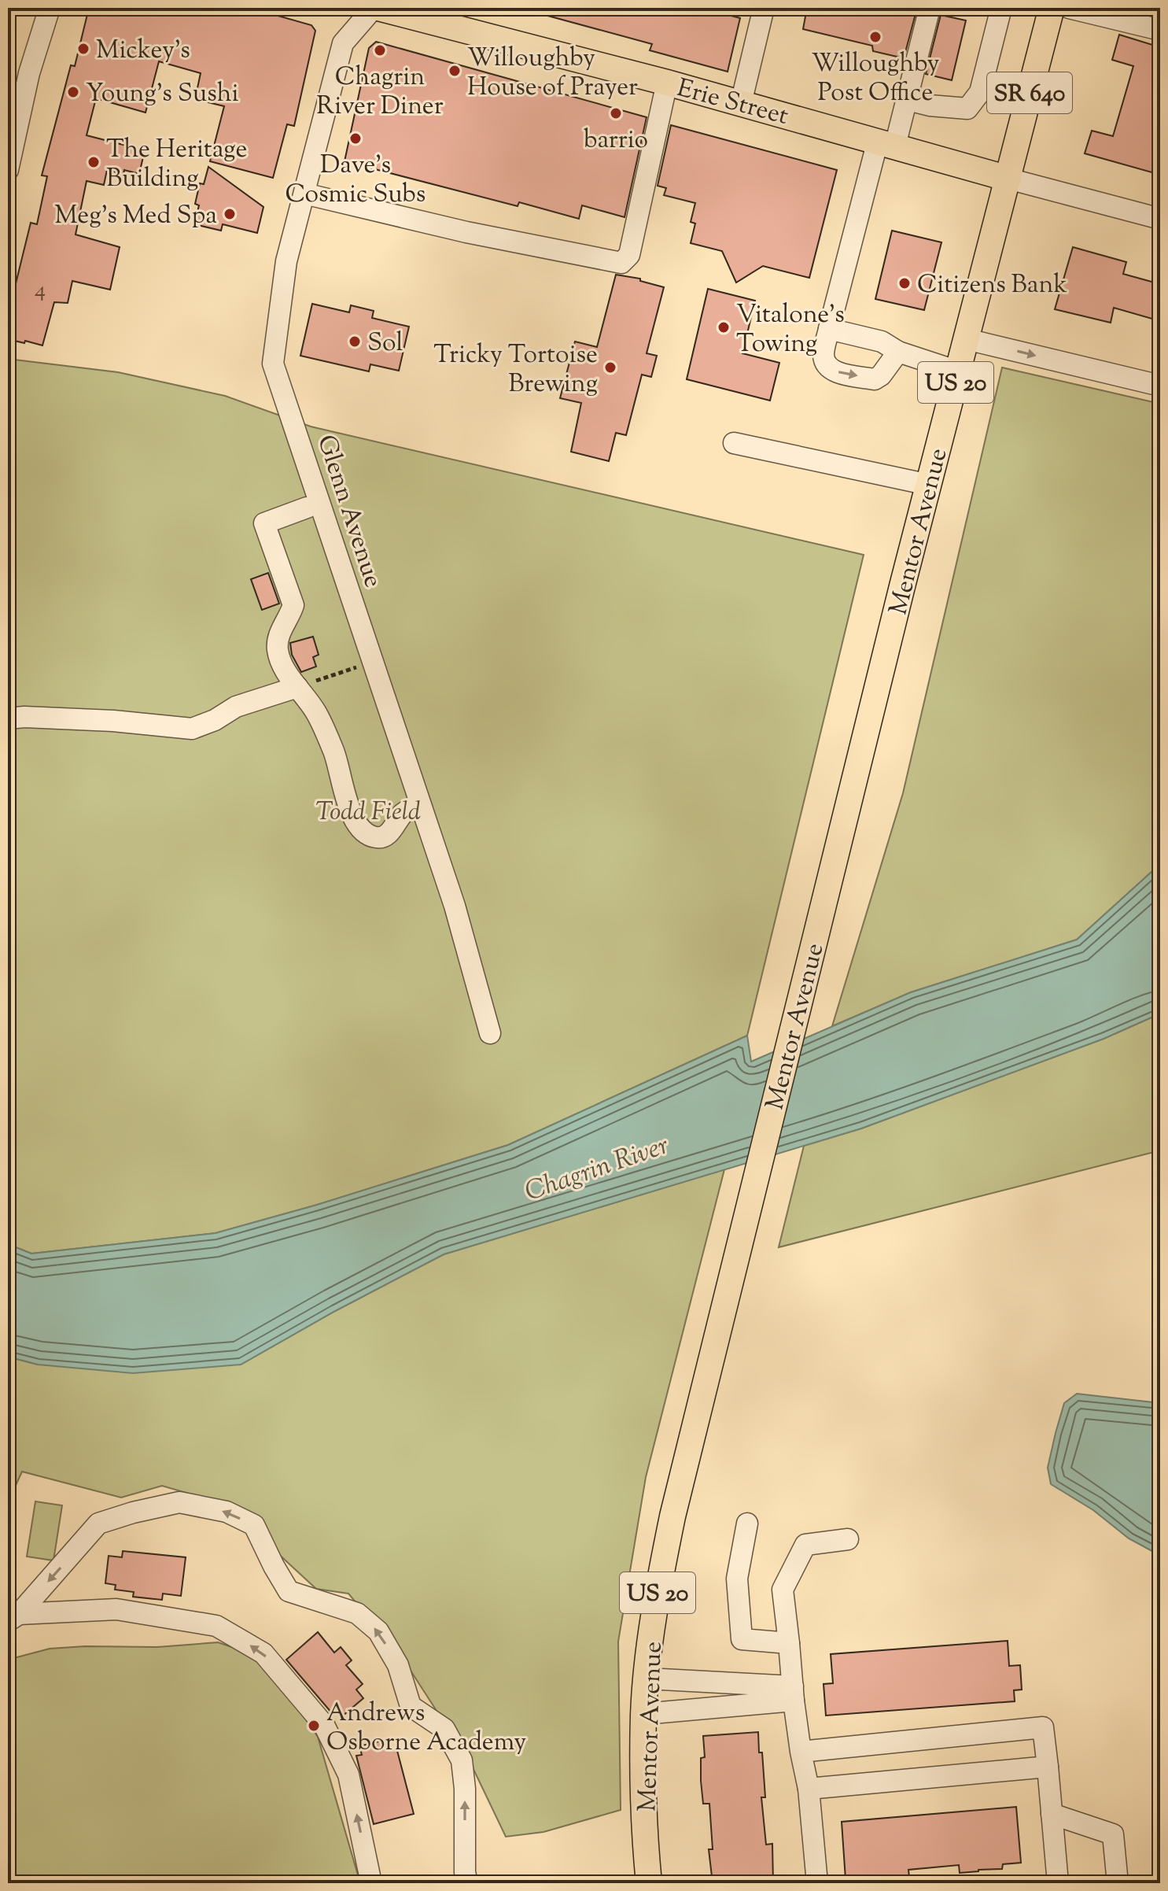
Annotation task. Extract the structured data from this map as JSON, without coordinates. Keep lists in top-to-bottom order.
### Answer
{
  "streets": {
    "main road": [
      "SR 640",
      "Erie Street",
      "US 20",
      "Mentor Avenue"
    ],
    "street": ["Glenn Avenue"]
  },
  "crossings": [
    ["SR 640", "Erie Street"],
    ["SR 640", "Mentor Avenue"],
    ["Erie Street", "Glenn Avenue"],
    ["Erie Street", "Mentor Avenue"]
  ],
  "water": ["Chagrin River"],
  "parks": ["Todd Field"],
  "places": [
    "Willoughby Post Office",
    "Mickey's",
    "Chagrin River Diner",
    "Willoughby House of Prayer",
    "Young's Sushi",
    "barrio",
    "Dave's Cosmic Subs",
    "The Heritage Building",
    "Meg’s Med Spa",
    "Citizens Bank",
    "Vitalone's Towing",
    "Sol",
    "Tricky Tortoise Brewing",
    "Andrews Osborne Academy"
  ],
  "house_numbers": ["4"]
}
